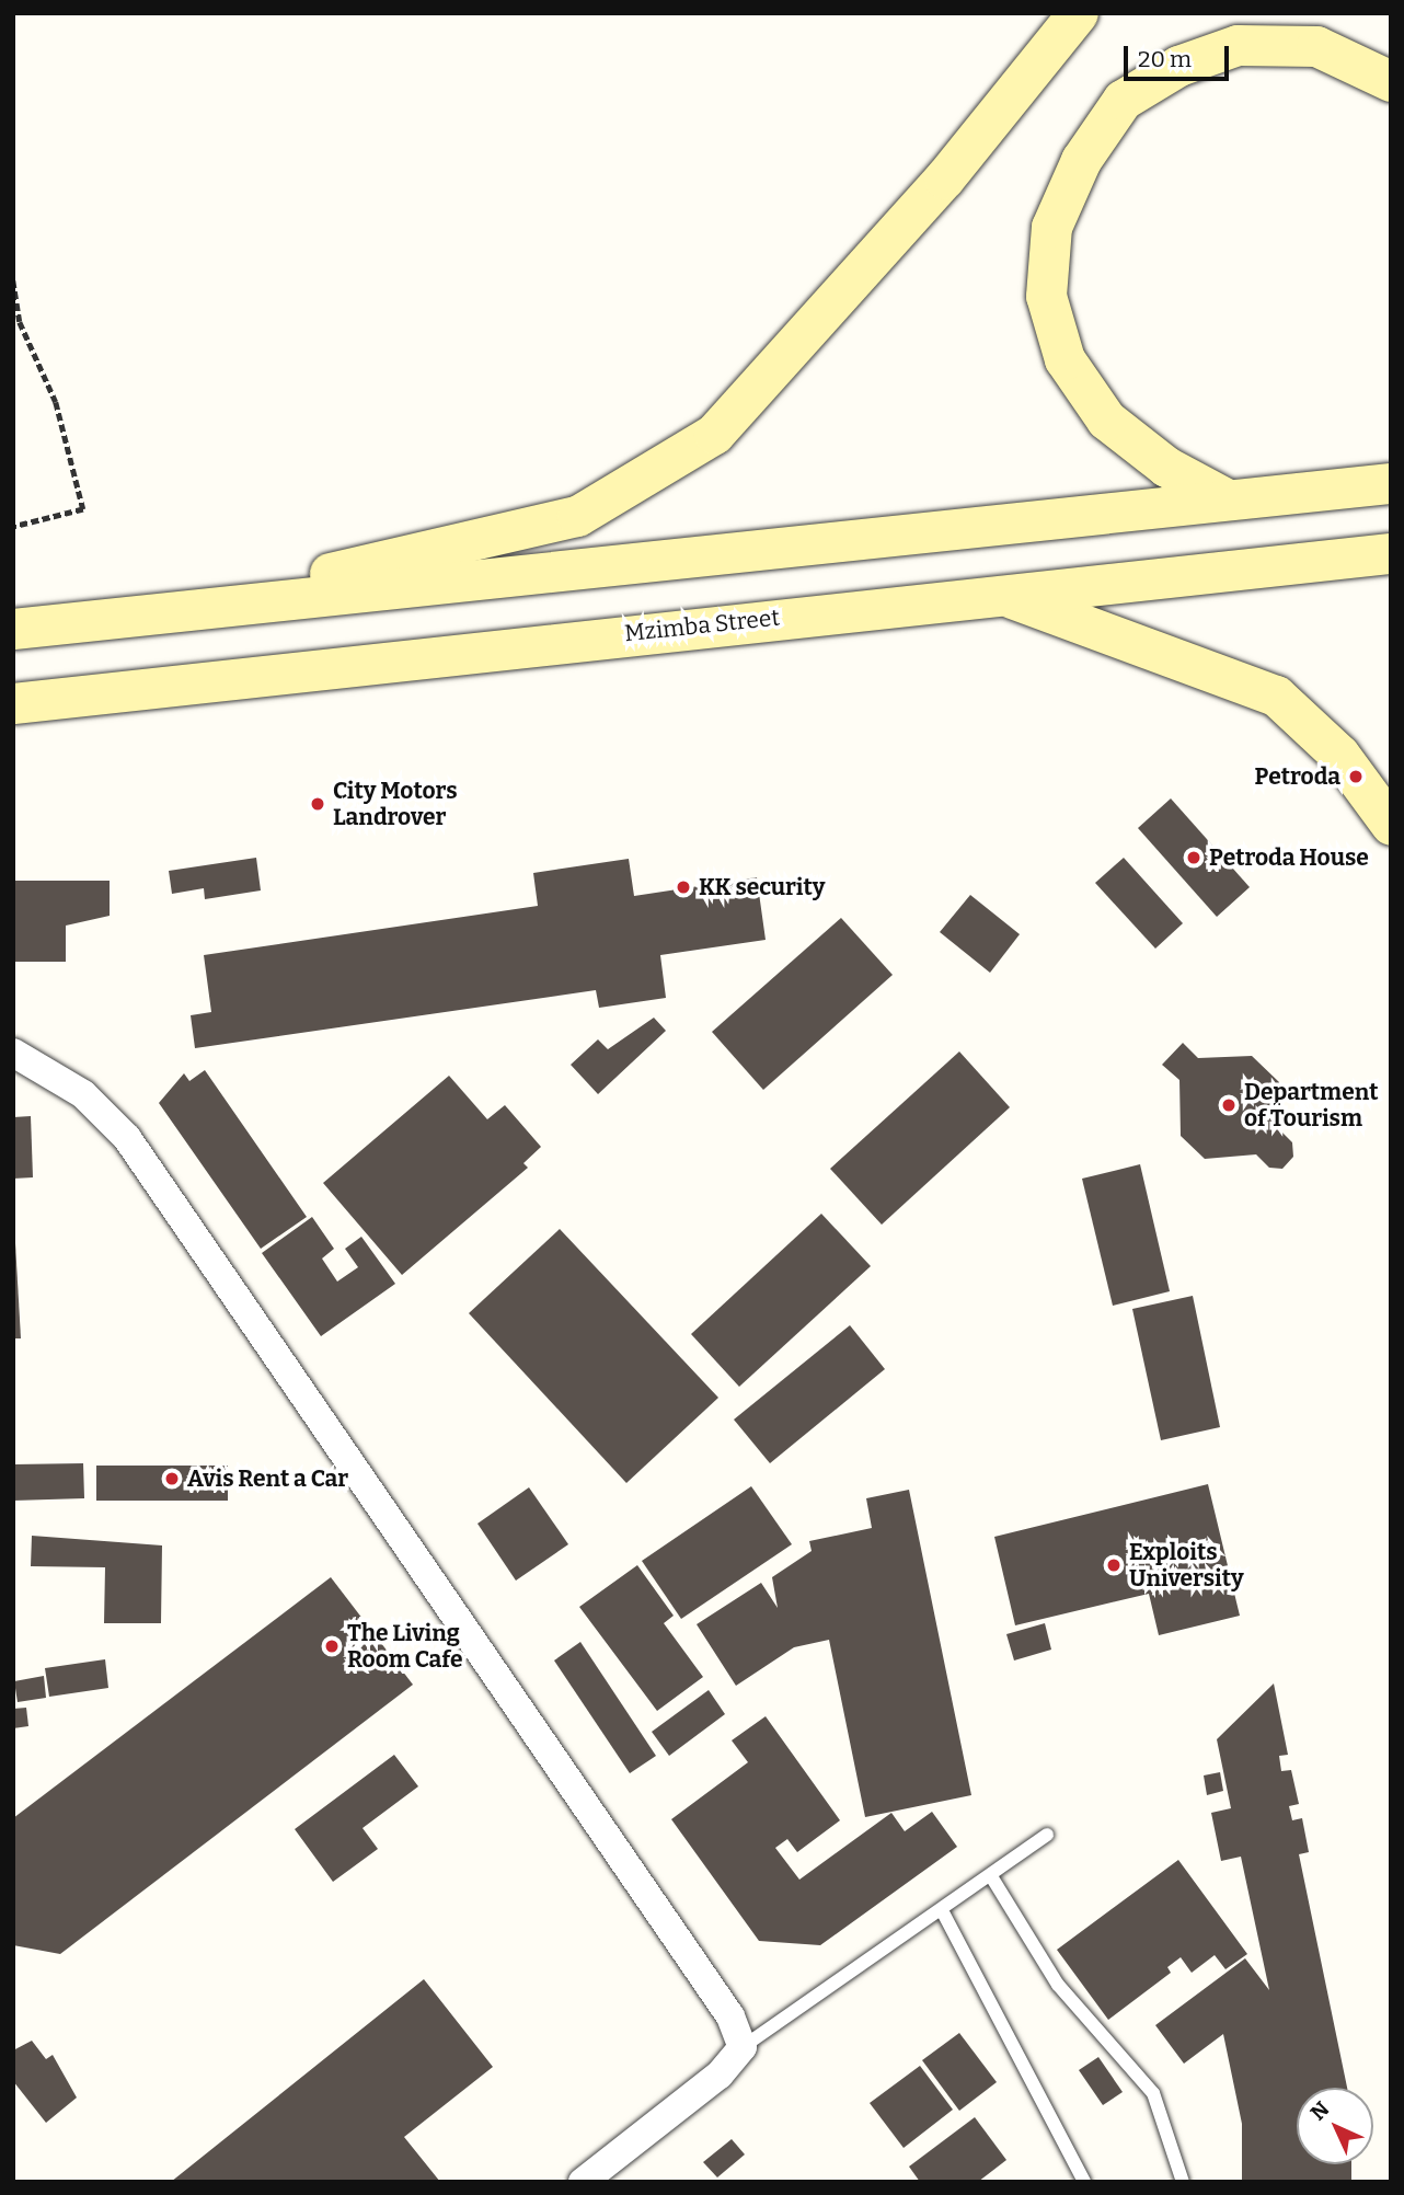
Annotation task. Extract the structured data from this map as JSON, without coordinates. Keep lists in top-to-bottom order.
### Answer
{
  "streets": {
    "main road": ["Mzimba Street"]
  },
  "places": [
    "Petroda",
    "City Motors Landrover",
    "Petroda House",
    "KK security",
    "Department of Tourism",
    "Avis Rent a Car",
    "Exploits University",
    "The Living Room Cafe"
  ],
  "scale_bar": "20 m",
  "north": "top left"
}
